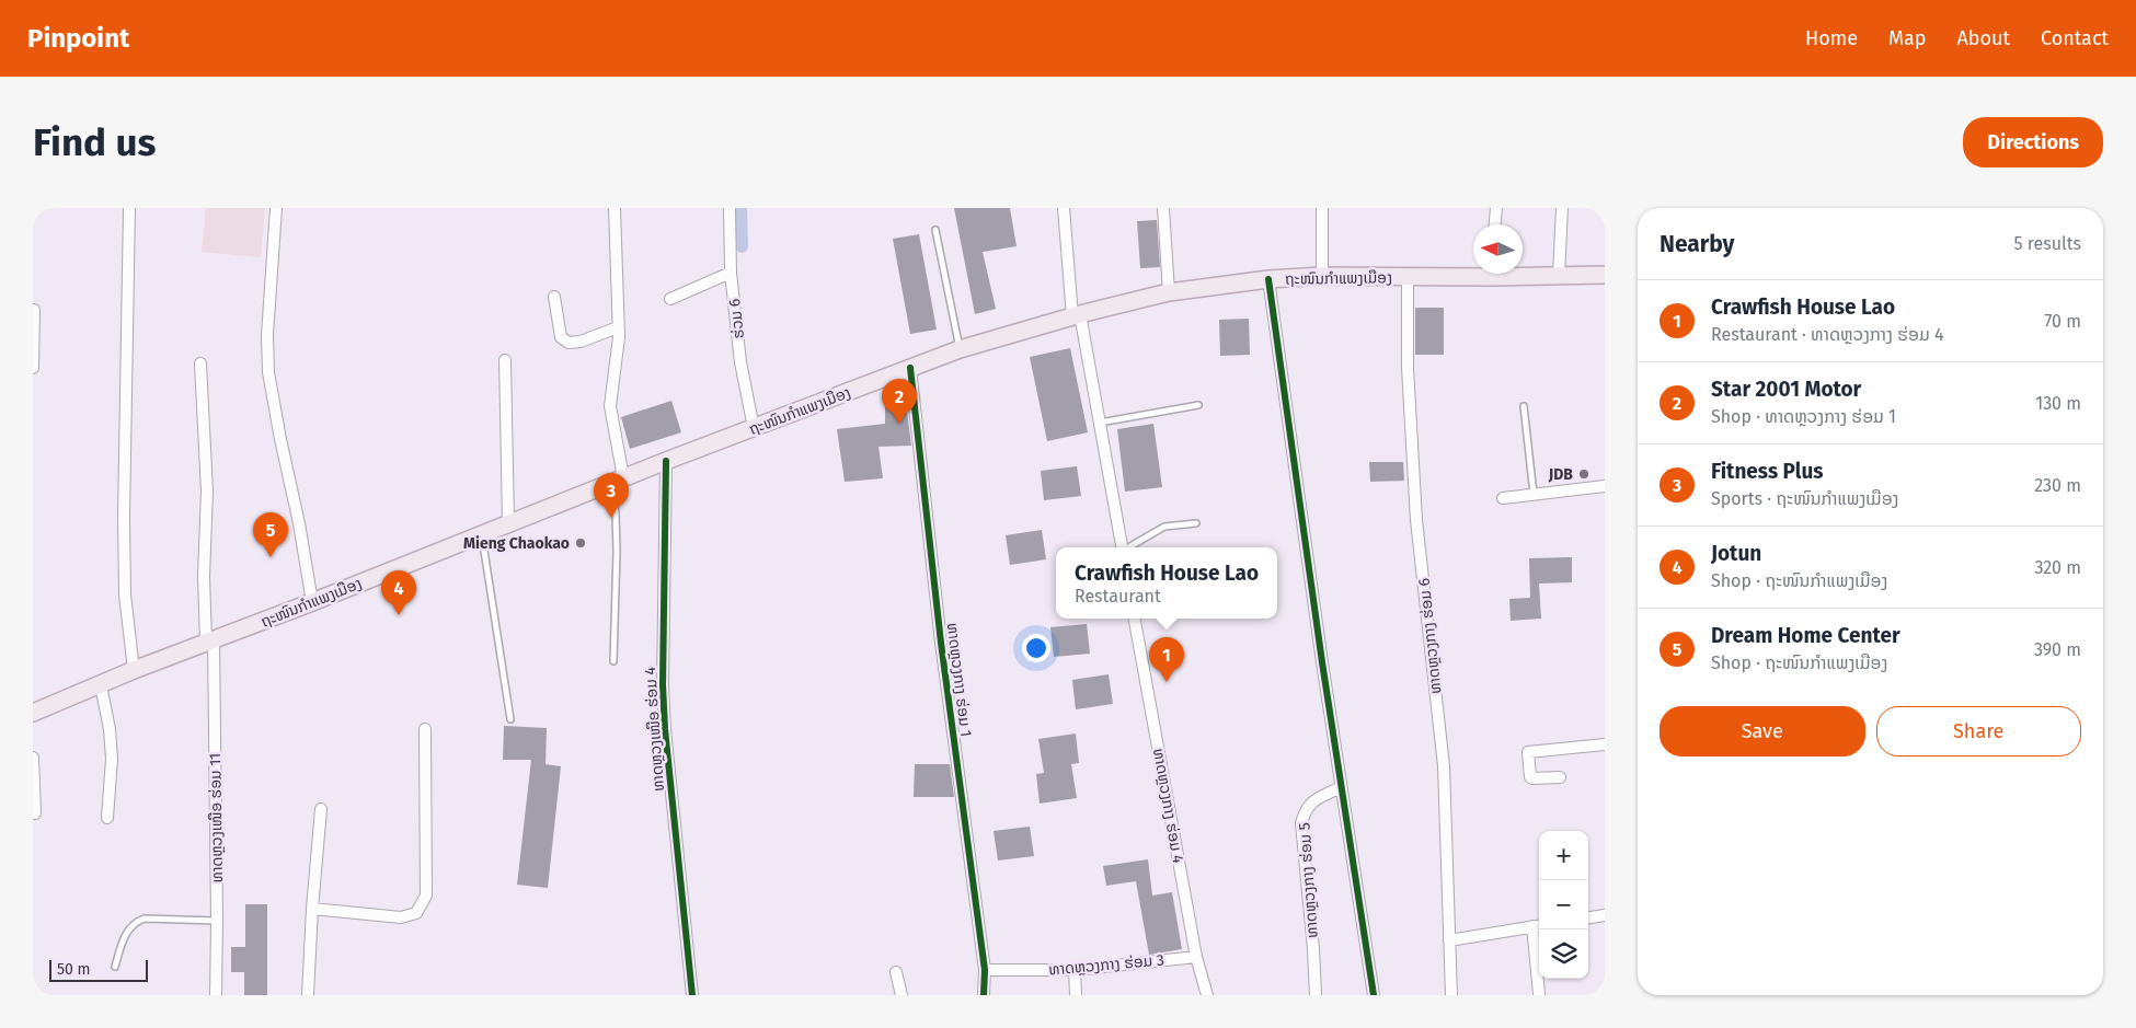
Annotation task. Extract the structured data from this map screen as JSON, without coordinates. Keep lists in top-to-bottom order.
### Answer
{
  "streets": {
    "main road": ["ຖະໜົນກຳແພງເມືອງ"],
    "street": [
      "ຮ່ວມ 6",
      "ທາດຫຼວງກາງ ຮ່ອມ 6",
      "ທາດຫຼວງກາງ ຮ່ອມ 1",
      "ທາດຫຼວງເໜືອ ຮ່ອມ 4",
      "ທາດຫຼວງກາງ ຮ່ອມ 4",
      "ທາດຫຼວງເໜືອ ຮ່ອມ 11",
      "ທາດຫຼວງກາງ ຮ່ອມ 5",
      "ທາດຫຼວງກາງ ຮ່ອມ 3"
    ]
  },
  "crossings": [
    ["ຖະໜົນກຳແພງເມືອງ", "ຮ່ວມ 6"],
    ["ຖະໜົນກຳແພງເມືອງ", "ທາດຫຼວງກາງ ຮ່ອມ 6"],
    ["ຖະໜົນກຳແພງເມືອງ", "ທາດຫຼວງກາງ ຮ່ອມ 1"],
    ["ຖະໜົນກຳແພງເມືອງ", "ທາດຫຼວງເໜືອ ຮ່ອມ 4"],
    ["ຖະໜົນກຳແພງເມືອງ", "ທາດຫຼວງເໜືອ ຮ່ອມ 11"],
    ["ທາດຫຼວງກາງ ຮ່ອມ 1", "ທາດຫຼວງກາງ ຮ່ອມ 3"],
    ["ທາດຫຼວງກາງ ຮ່ອມ 4", "ທາດຫຼວງກາງ ຮ່ອມ 3"]
  ],
  "places": ["JDB", "Mieng Chaokao"],
  "scale_bar": "50 m",
  "north": "left",
  "page": {
    "header": "Pinpoint",
    "nav": [
      "Home",
      "Map",
      "About",
      "Contact"
    ],
    "buttons": [
      "Directions",
      ["Save", "Share"]
    ],
    "title": "Find us",
    "heading": ["Nearby", "5 results"],
    "list": [
      {
        "mark": "1",
        "name": "Crawfish House Lao",
        "note": "Restaurant · ທາດຫຼວງກາງ ຮ່ອມ 4",
        "value": "70 m"
      },
      {
        "mark": "2",
        "name": "Star 2001 Motor",
        "note": "Shop · ທາດຫຼວງກາງ ຮ່ອມ 1",
        "value": "130 m"
      },
      {
        "mark": "3",
        "name": "Fitness Plus",
        "note": "Sports · ຖະໜົນກຳແພງເມືອງ",
        "value": "230 m"
      },
      {
        "mark": "4",
        "name": "Jotun",
        "note": "Shop · ຖະໜົນກຳແພງເມືອງ",
        "value": "320 m"
      },
      {
        "mark": "5",
        "name": "Dream Home Center",
        "note": "Shop · ຖະໜົນກຳແພງເມືອງ",
        "value": "390 m"
      }
    ],
    "pins": [
      "2",
      "3",
      "5",
      "4",
      "1"
    ],
    "popup": ["Crawfish House Lao", "Restaurant"],
    "map_buttons": ["+", "−"],
    "scale": "50 m"
  }
}
